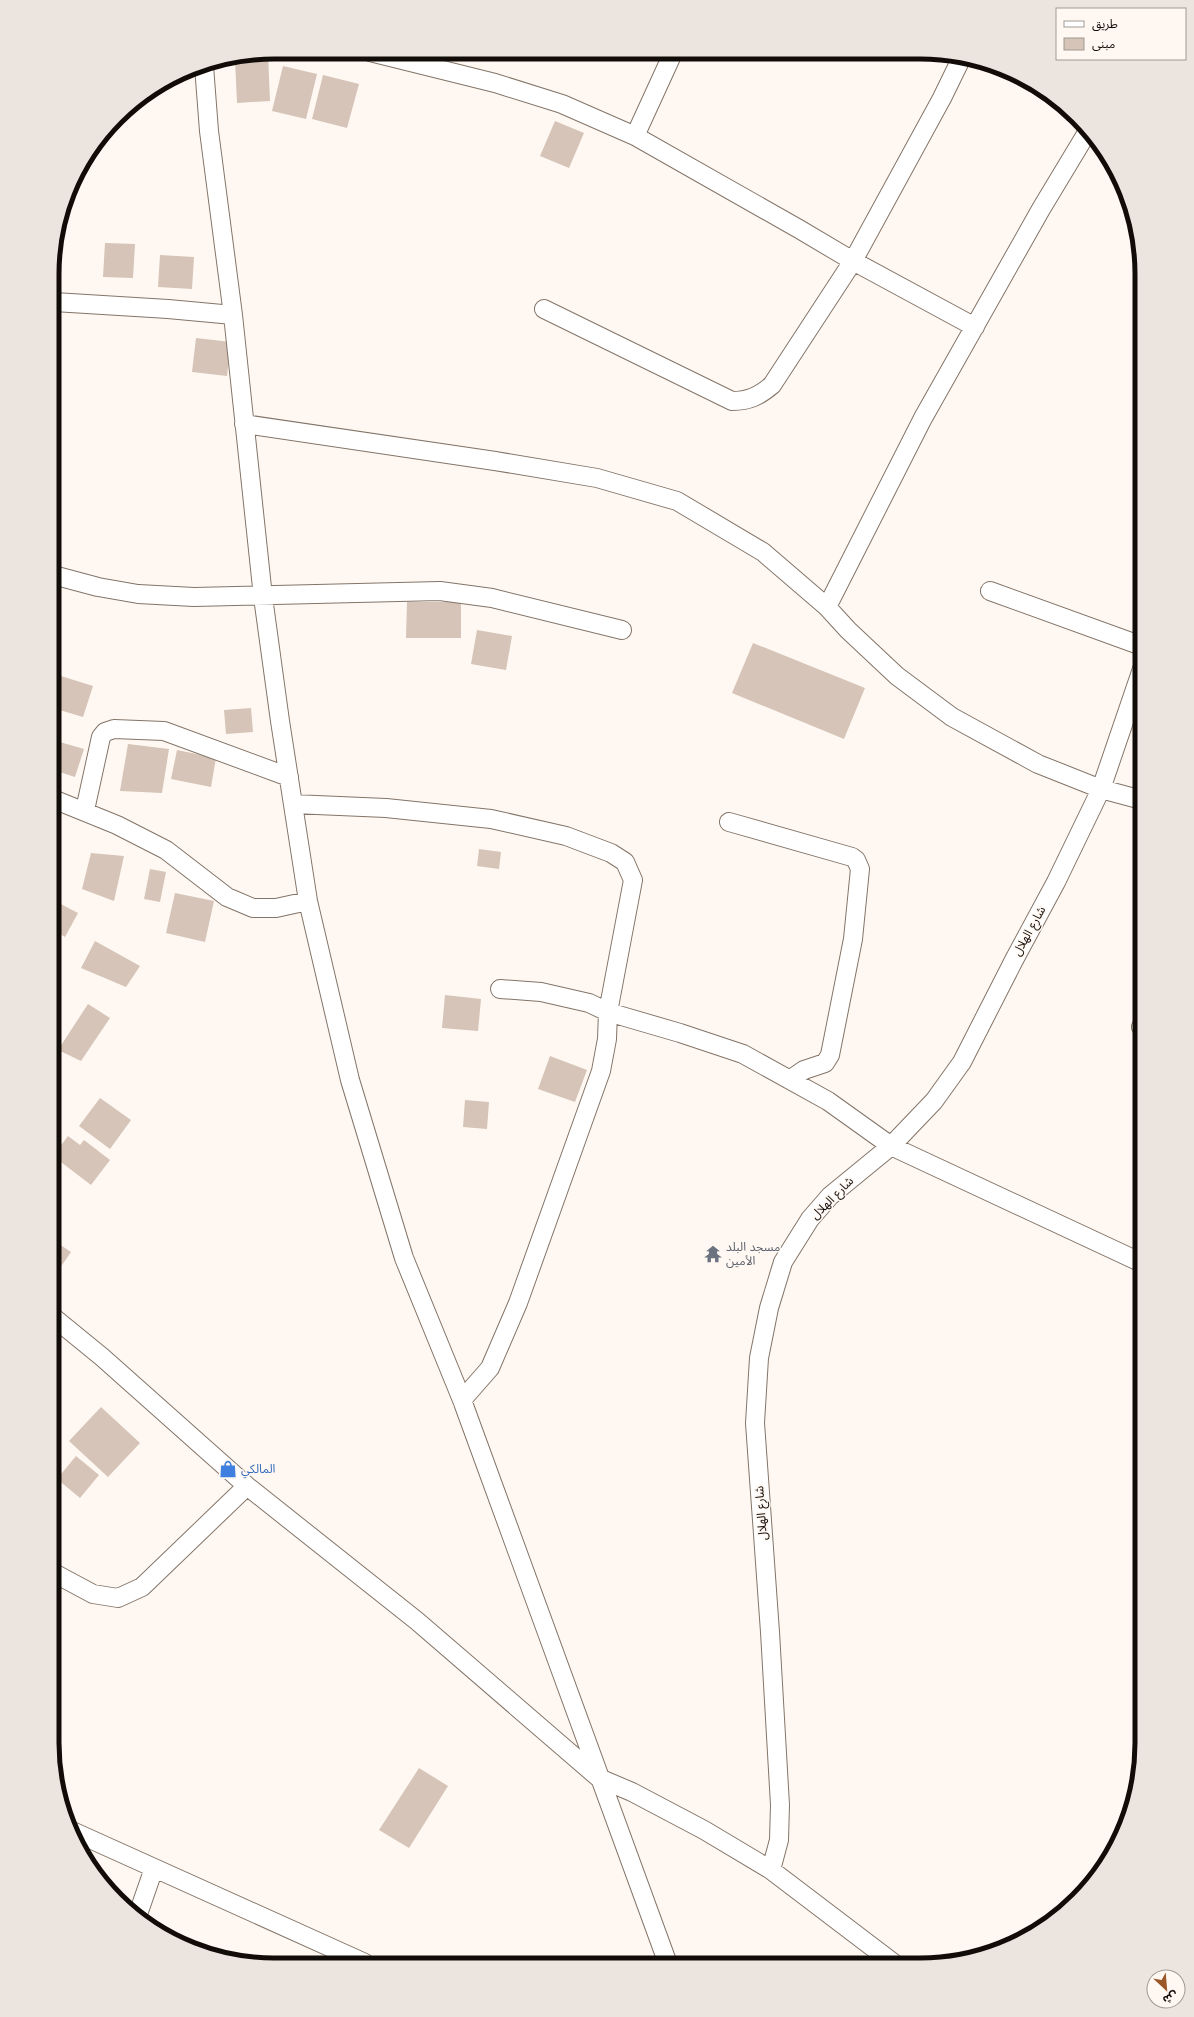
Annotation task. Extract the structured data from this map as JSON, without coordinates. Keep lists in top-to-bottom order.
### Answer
{
  "streets": {
    "street": ["شارع الهلال"]
  },
  "places": {
    "temple": ["مسجد البلد الأمين"],
    "shop": ["المالكي"]
  },
  "legend": ["طريق", "مبنى"],
  "north": "bottom right"
}
